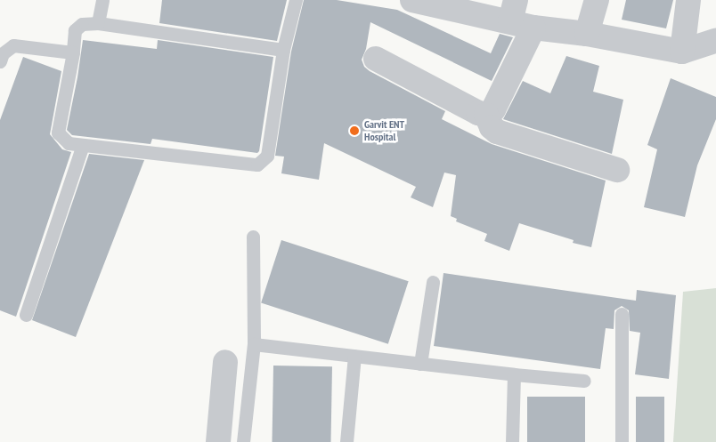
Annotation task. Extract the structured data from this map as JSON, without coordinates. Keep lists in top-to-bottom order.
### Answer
{
  "places": ["Garvit ENT Hospital"]
}
